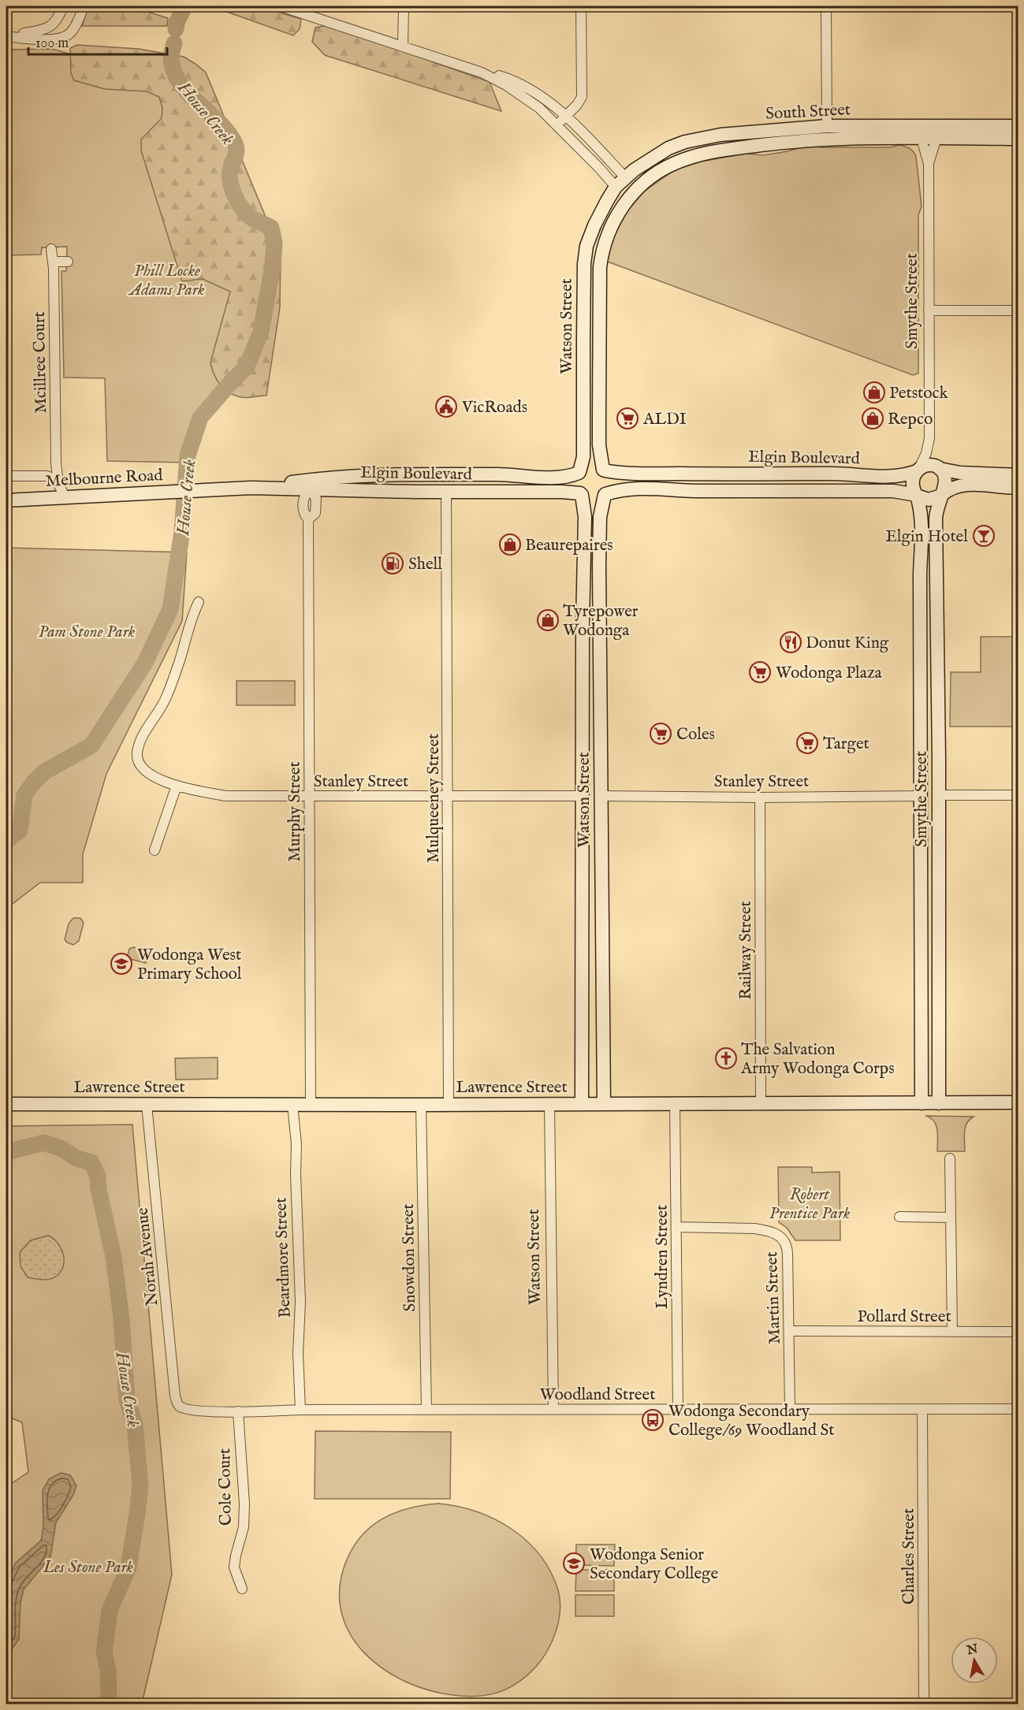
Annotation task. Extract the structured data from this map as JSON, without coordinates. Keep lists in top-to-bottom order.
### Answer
{
  "streets": {
    "street": [
      "South Street",
      "Smythe Street",
      "Watson Street",
      "Mcillree Court",
      "Elgin Boulevard",
      "Melbourne Road",
      "Stanley Street",
      "Mulqueeney Street",
      "Murphy Street",
      "Railway Street",
      "Lawrence Street",
      "Norah Avenue",
      "Lyndren Street",
      "Beardmore Street",
      "Snowdon Street",
      "Martin Street",
      "Pollard Street",
      "Woodland Street",
      "Cole Court",
      "Charles Street"
    ]
  },
  "crossings": [
    ["South Street", "Smythe Street"],
    ["South Street", "Watson Street"],
    ["Smythe Street", "Elgin Boulevard"],
    ["Smythe Street", "Stanley Street"],
    ["Smythe Street", "Lawrence Street"],
    ["Watson Street", "Elgin Boulevard"],
    ["Watson Street", "Stanley Street"],
    ["Watson Street", "Lawrence Street"],
    ["Watson Street", "Woodland Street"],
    ["Mcillree Court", "Melbourne Road"],
    ["Elgin Boulevard", "Melbourne Road"],
    ["Elgin Boulevard", "Mulqueeney Street"],
    ["Elgin Boulevard", "Murphy Street"],
    ["Stanley Street", "Mulqueeney Street"],
    ["Stanley Street", "Murphy Street"],
    ["Stanley Street", "Railway Street"],
    ["Mulqueeney Street", "Lawrence Street"],
    ["Murphy Street", "Lawrence Street"],
    ["Railway Street", "Lawrence Street"],
    ["Lawrence Street", "Norah Avenue"],
    ["Lawrence Street", "Lyndren Street"],
    ["Lawrence Street", "Beardmore Street"],
    ["Lawrence Street", "Snowdon Street"],
    ["Norah Avenue", "Woodland Street"],
    ["Lyndren Street", "Martin Street"],
    ["Lyndren Street", "Woodland Street"],
    ["Beardmore Street", "Woodland Street"],
    ["Snowdon Street", "Woodland Street"],
    ["Martin Street", "Pollard Street"],
    ["Martin Street", "Woodland Street"],
    ["Woodland Street", "Cole Court"],
    ["Woodland Street", "Charles Street"]
  ],
  "water": ["House Creek"],
  "parks": [
    "Phill Locke Adams Park",
    "Pam Stone Park",
    "Robert Prentice Park",
    "Les Stone Park"
  ],
  "places": {
    "shop": [
      "Petstock",
      "Repco",
      "Beaurepaires",
      "Tyrepower Wodonga"
    ],
    "public building": ["VicRoads"],
    "supermarket": [
      "ALDI",
      "Wodonga Plaza",
      "Coles",
      "Target"
    ],
    "bar": ["Elgin Hotel"],
    "fuel station": ["Shell"],
    "restaurant": ["Donut King"],
    "school or university": ["Wodonga West Primary School", "Wodonga Senior Secondary College"],
    "church": ["The Salvation Army Wodonga Corps"],
    "bus stop": ["Wodonga Secondary College/69 Woodland St"]
  },
  "scale_bar": "100 m",
  "north": "top"
}
